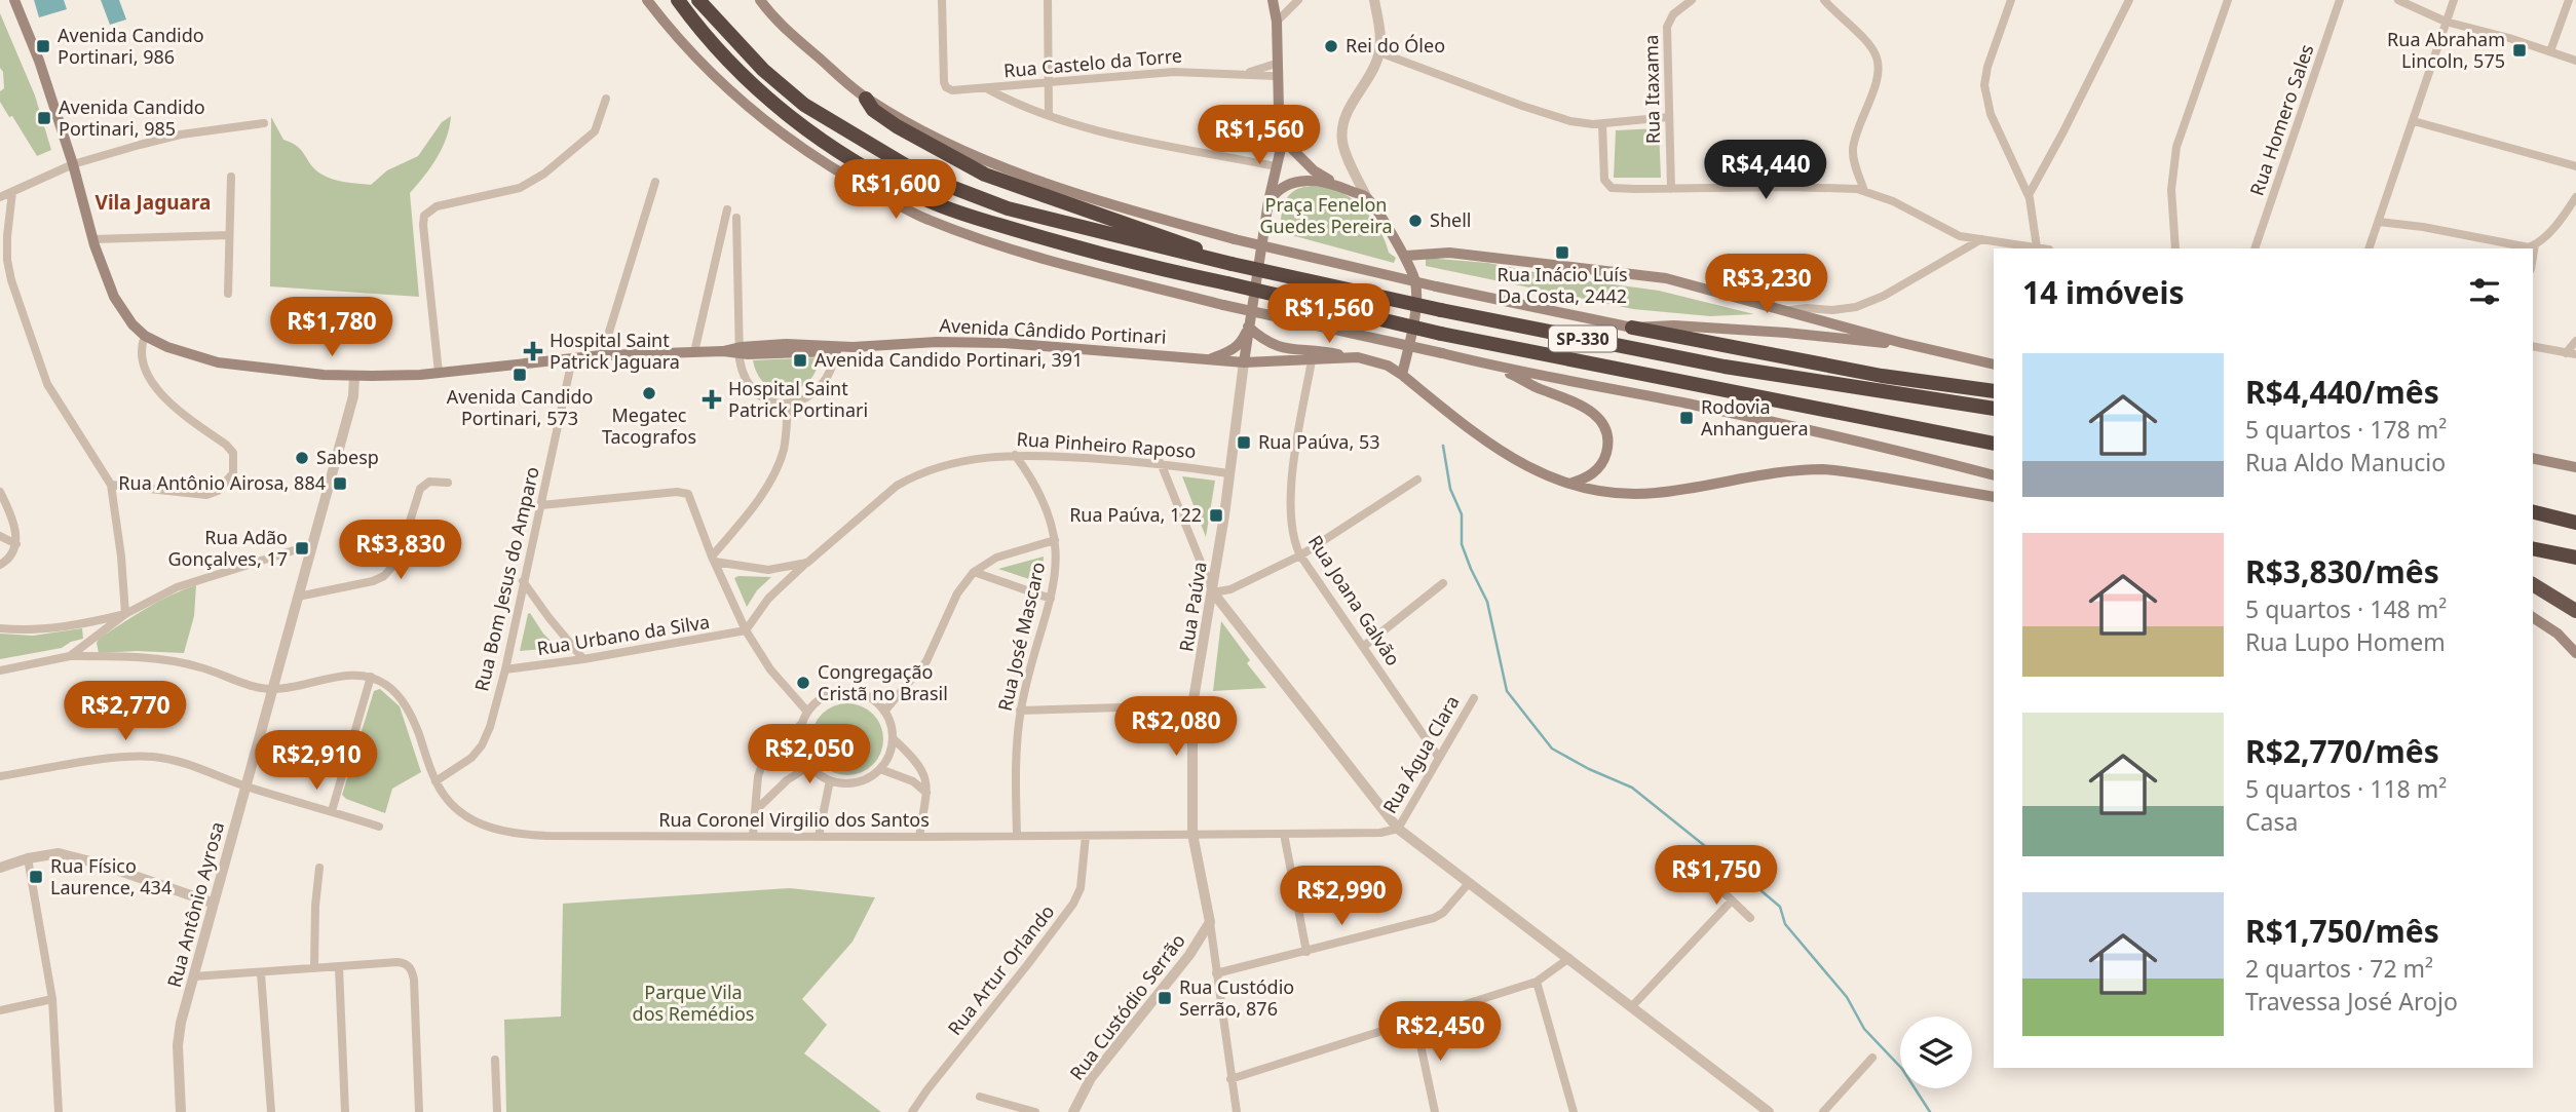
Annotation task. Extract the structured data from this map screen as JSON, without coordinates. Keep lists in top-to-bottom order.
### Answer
{
  "streets": {
    "highway": ["SP-330"],
    "main road": ["Avenida Cândido Portinari"],
    "street": [
      "Rua Castelo da Torre",
      "Rua Itaxama",
      "Rua Homero Sales",
      "Rua Pinheiro Raposo",
      "Rua Bom Jesus do Amparo",
      "Rua Joana Galvão",
      "Rua Paúva",
      "Rua Urbano da Silva",
      "Rua José Mascaro",
      "Rua Água Clara",
      "Rua Coronel Virgilio dos Santos",
      "Rua Antônio Ayrosa",
      "Rua Artur Orlando",
      "Rua Custódio Serrão"
    ]
  },
  "crossings": [
    ["Avenida Cândido Portinari", "Rua Bom Jesus do Amparo"],
    ["Avenida Cândido Portinari", "Rua Joana Galvão"],
    ["Avenida Cândido Portinari", "Rua Paúva"],
    ["Avenida Cândido Portinari", "Rua Antônio Ayrosa"],
    ["Rua Pinheiro Raposo", "Rua Paúva"],
    ["Rua Pinheiro Raposo", "Rua Urbano da Silva"],
    ["Rua Pinheiro Raposo", "Rua José Mascaro"],
    ["Rua Bom Jesus do Amparo", "Rua Urbano da Silva"],
    ["Rua Bom Jesus do Amparo", "Rua Coronel Virgilio dos Santos"],
    ["Rua Joana Galvão", "Rua Água Clara"],
    ["Rua Paúva", "Rua Coronel Virgilio dos Santos"],
    ["Rua Paúva", "Rua Custódio Serrão"],
    ["Rua José Mascaro", "Rua Coronel Virgilio dos Santos"],
    ["Rua Água Clara", "Rua Coronel Virgilio dos Santos"],
    ["Rua Coronel Virgilio dos Santos", "Rua Artur Orlando"]
  ],
  "districts": ["Vila Jaguara"],
  "parks": ["Praça Fenelon Guedes Pereira", "Parque Vila dos Remédios"],
  "places": {
    "transit": [
      "Avenida Candido Portinari, 986",
      "Rua Abraham Lincoln, 575",
      "Avenida Candido Portinari, 985",
      "Rua Inácio Luís Da Costa, 2442",
      "Avenida Candido Portinari, 391",
      "Avenida Candido Portinari, 573",
      "Rodovia Anhanguera",
      "Rua Paúva, 53",
      "Rua Antônio Airosa, 884",
      "Rua Paúva, 122",
      "Rua Adão Gonçalves, 17",
      "Rua Físico Laurence, 434",
      "Rua Custódio Serrão, 876"
    ],
    "other": [
      "Rei do Óleo",
      "Shell",
      "Megatec Tacografos",
      "Sabesp",
      "Congregação Cristã no Brasil"
    ],
    "health": ["Hospital Saint Patrick Jaguara", "Hospital Saint Patrick Portinari"]
  },
  "page": {
    "price": [
      "R$1,560",
      "R$4,440",
      "R$1,600",
      "R$3,230",
      "R$1,560",
      "R$1,780",
      "R$3,830",
      "R$2,770",
      "R$2,080",
      "R$2,050",
      "R$2,910",
      "R$1,750",
      "R$2,990",
      "R$2,450"
    ],
    "heading": "14 imóveis",
    "list": [
      {
        "name": "R$4,440/mês",
        "note": "5 quartos · 178 m² · Rua Aldo Manucio"
      },
      {
        "name": "R$3,830/mês",
        "note": "5 quartos · 148 m² · Rua Lupo Homem"
      },
      {
        "name": "R$2,770/mês",
        "note": "5 quartos · 118 m² · Casa"
      },
      {
        "name": "R$1,750/mês",
        "note": "2 quartos · 72 m² · Travessa José Arojo"
      }
    ]
  }
}
